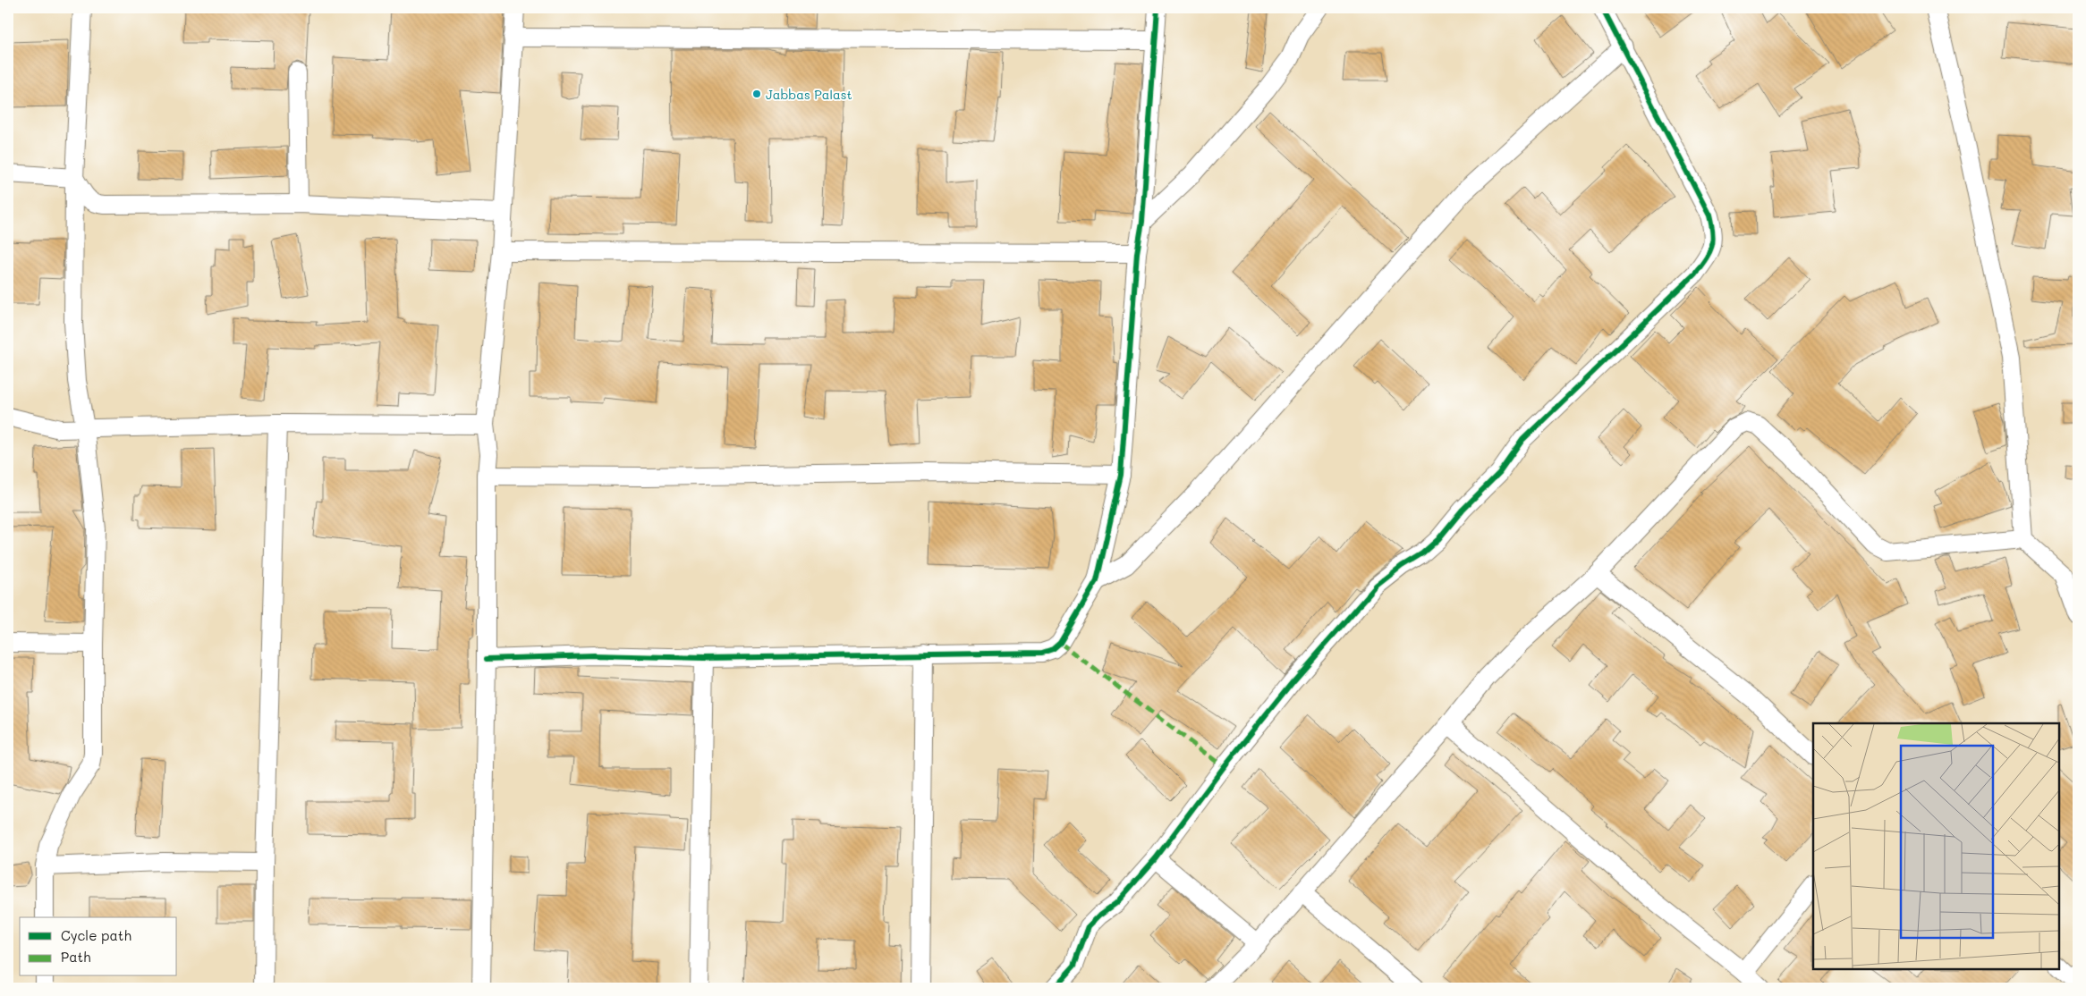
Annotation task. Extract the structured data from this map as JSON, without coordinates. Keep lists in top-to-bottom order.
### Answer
{
  "places": ["Jabbas Palast"],
  "legend": ["Cycle path", "Path"]
}
